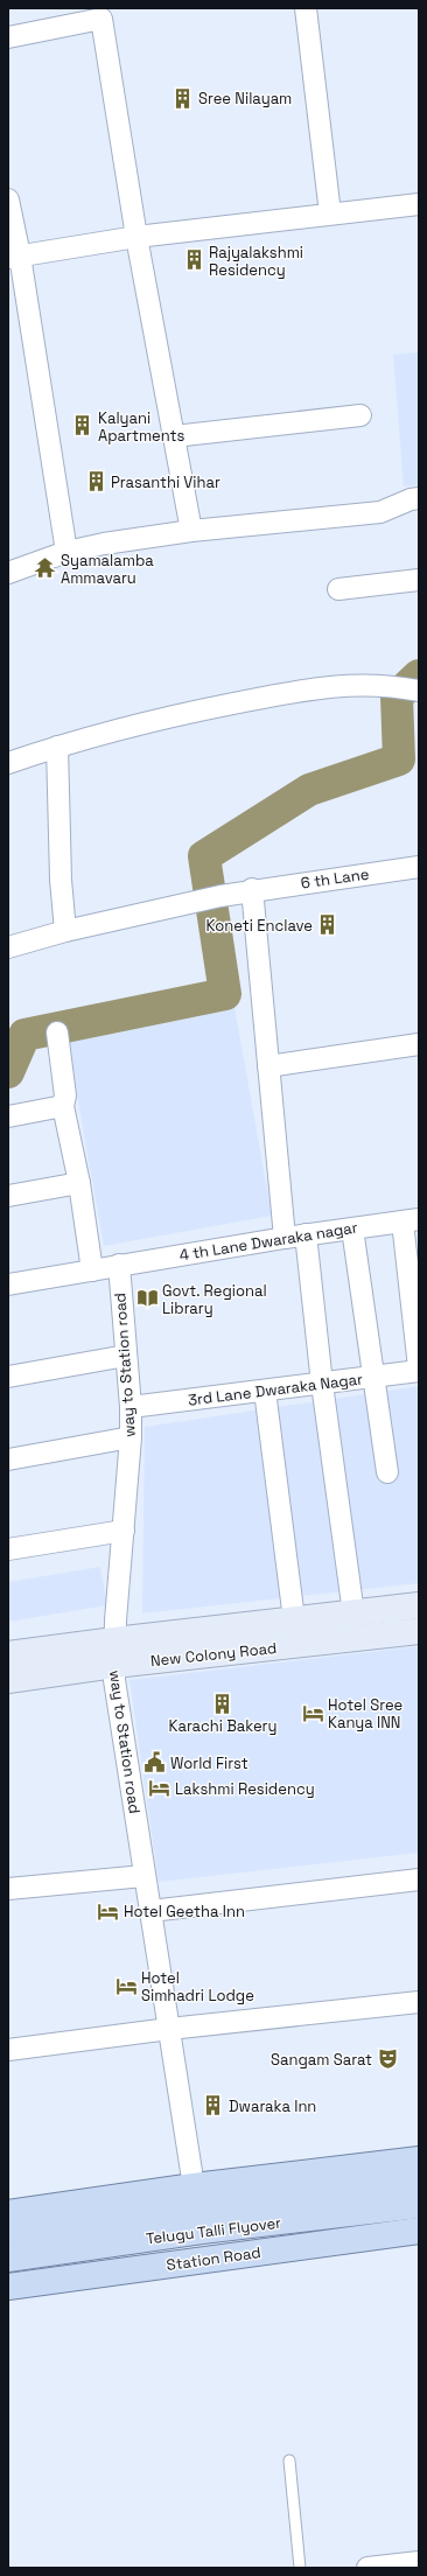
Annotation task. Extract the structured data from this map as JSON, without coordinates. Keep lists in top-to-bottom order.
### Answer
{
  "streets": {
    "main road": ["New Colony Road", "Telugu Talli Flyover", "Station Road"],
    "street": [
      "6 th Lane",
      "4 th Lane Dwaraka nagar",
      "way to Station road",
      "3rd Lane Dwaraka Nagar"
    ]
  },
  "crossings": [
    ["4 th Lane Dwaraka nagar", "way to Station road"],
    ["way to Station road", "3rd Lane Dwaraka Nagar"],
    ["way to Station road", "New Colony Road"]
  ],
  "places": {
    "building": [
      "Sree Nilayam",
      "Rajyalakshmi Residency",
      "Kalyani Apartments",
      "Prasanthi Vihar",
      "Koneti Enclave",
      "Karachi Bakery",
      "Dwaraka Inn"
    ],
    "temple": ["Syamalamba Ammavaru"],
    "library": ["Govt. Regional Library"],
    "hotel": [
      "Hotel Sree Kanya INN",
      "Lakshmi Residency",
      "Hotel Geetha Inn",
      "Hotel Simhadri Lodge"
    ],
    "public building": ["World First"],
    "theatre": ["Sangam Sarat"]
  }
}
